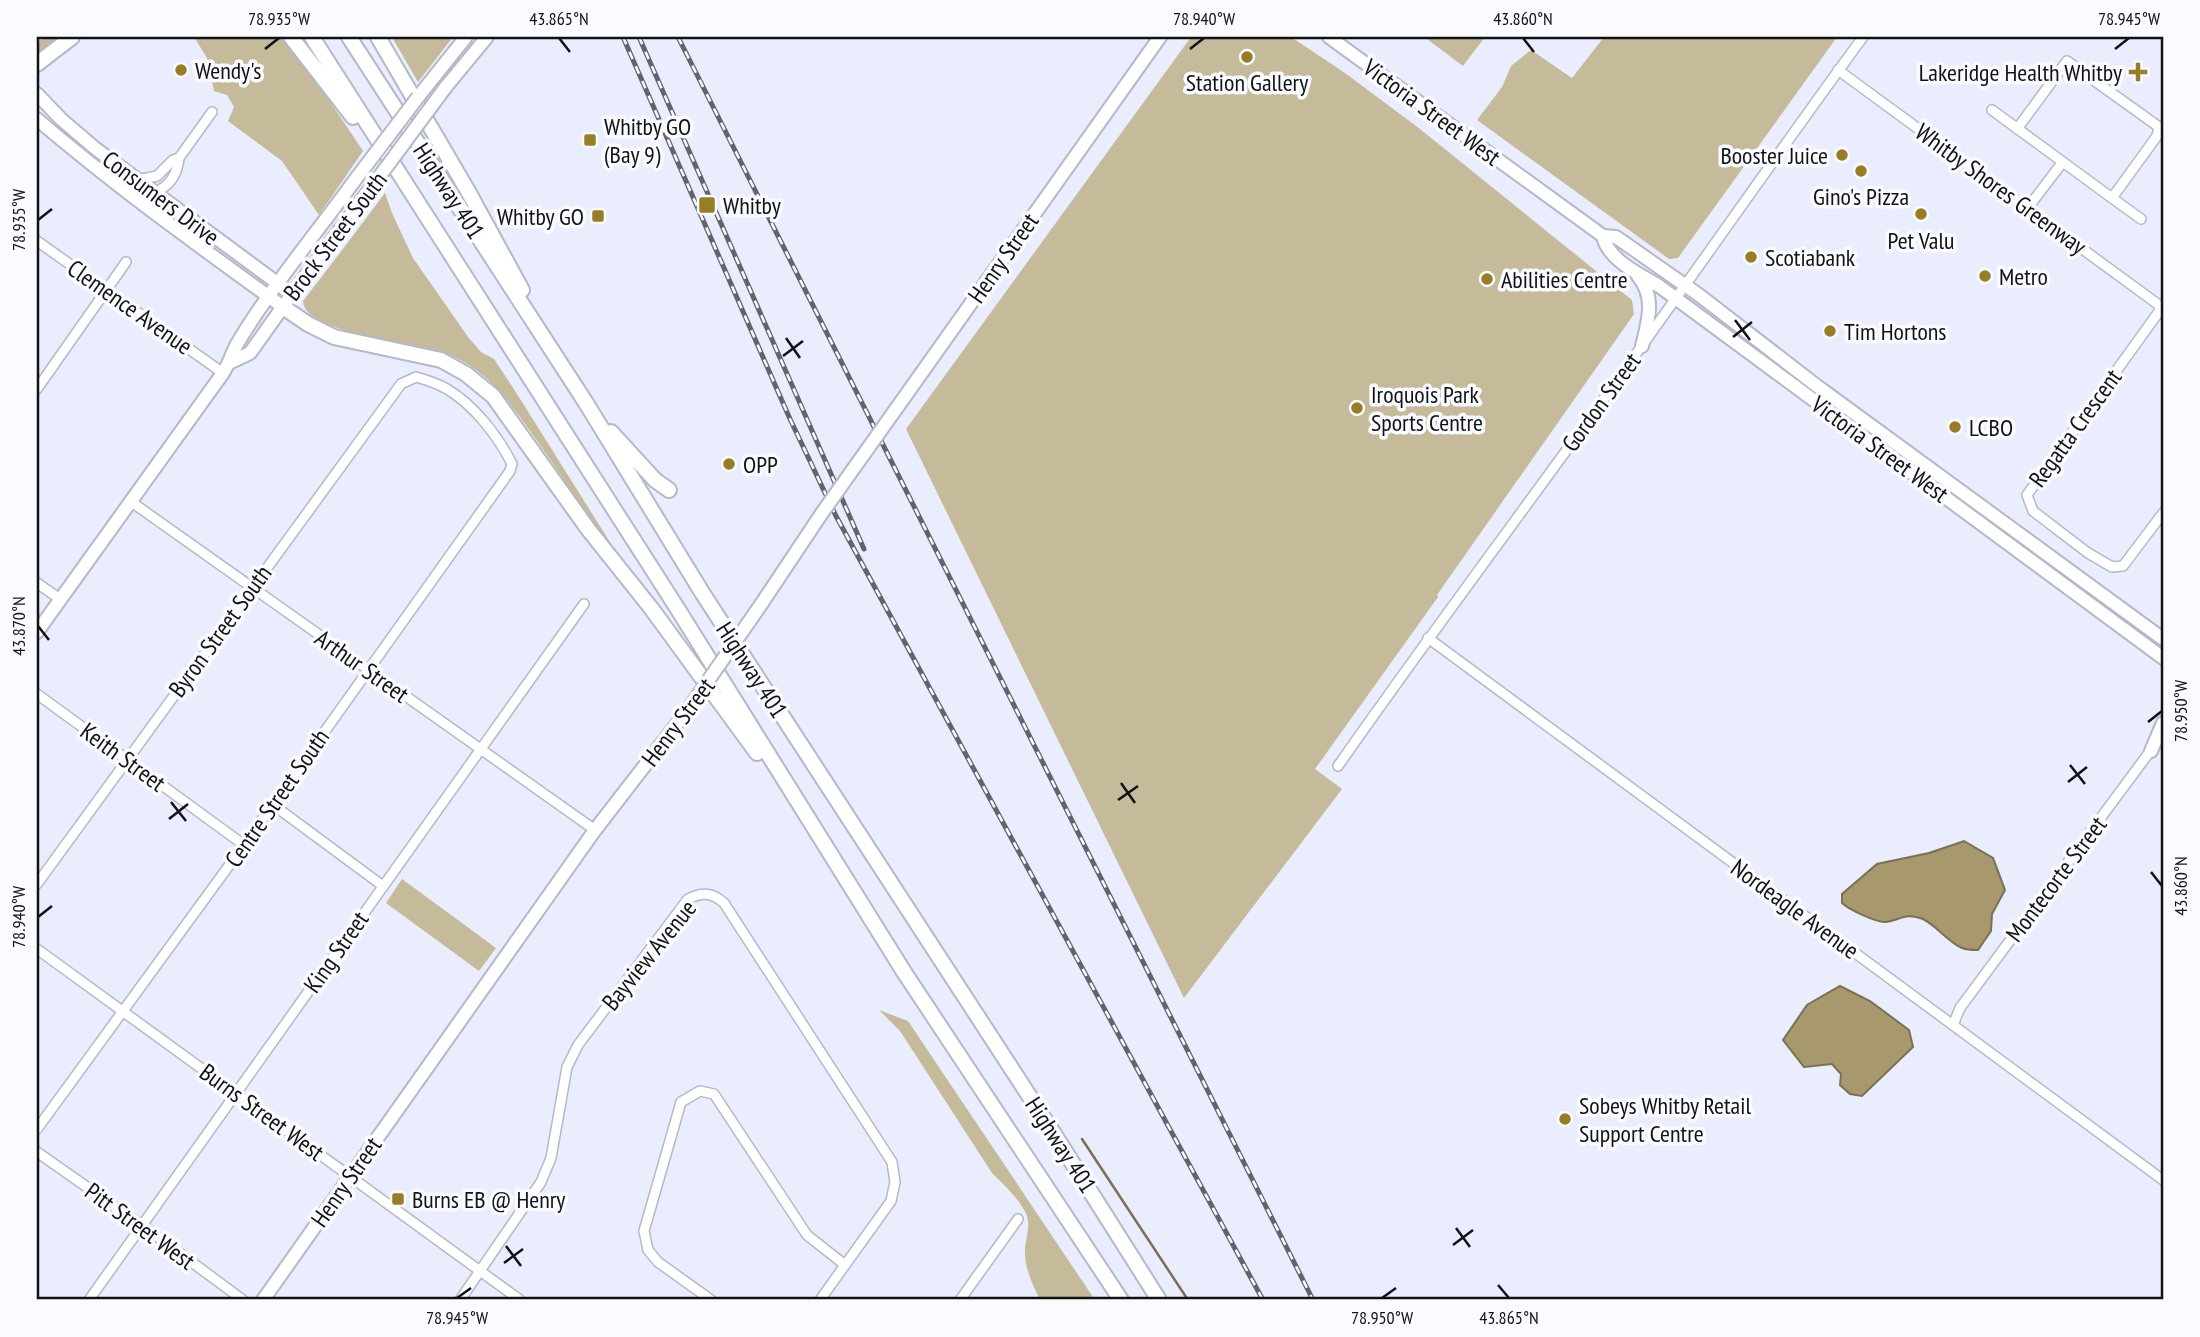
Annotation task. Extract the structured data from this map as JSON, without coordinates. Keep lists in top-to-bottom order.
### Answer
{
  "streets": {
    "highway": ["Highway 401"],
    "main road": [
      "Victoria Street West",
      "Consumers Drive",
      "Brock Street South",
      "Henry Street"
    ],
    "street": [
      "Whitby Shores Greenway",
      "Clemence Avenue",
      "Gordon Street",
      "Regatta Crescent",
      "Byron Street South",
      "Arthur Street",
      "Keith Street",
      "Centre Street South",
      "Montecorte Street",
      "Nordeagle Avenue",
      "King Street",
      "Bayview Avenue",
      "Burns Street West",
      "Pitt Street West"
    ]
  },
  "crossings": [
    ["Victoria Street West", "Gordon Street"],
    ["Whitby Shores Greenway", "Gordon Street"],
    ["Whitby Shores Greenway", "Regatta Crescent"],
    ["Consumers Drive", "Brock Street South"],
    ["Brock Street South", "Clemence Avenue"],
    ["Brock Street South", "Arthur Street"],
    ["Henry Street", "Arthur Street"],
    ["Henry Street", "Burns Street West"],
    ["Gordon Street", "Nordeagle Avenue"],
    ["Byron Street South", "Arthur Street"],
    ["Byron Street South", "Keith Street"],
    ["Byron Street South", "Centre Street South"],
    ["Arthur Street", "Centre Street South"],
    ["Arthur Street", "King Street"],
    ["Keith Street", "Centre Street South"],
    ["Centre Street South", "Burns Street West"],
    ["Montecorte Street", "Nordeagle Avenue"],
    ["King Street", "Burns Street West"],
    ["King Street", "Pitt Street West"],
    ["Bayview Avenue", "Burns Street West"]
  ],
  "places": {
    "other": [
      "Station Gallery",
      "Wendy's",
      "Booster Juice",
      "Gino's Pizza",
      "Pet Valu",
      "Scotiabank",
      "Metro",
      "Abilities Centre",
      "Tim Hortons",
      "Iroquois Park Sports Centre",
      "LCBO",
      "OPP",
      "Sobeys Whitby Retail Support Centre"
    ],
    "health": ["Lakeridge Health Whitby"],
    "transit": [
      "Whitby GO (Bay 9)",
      "Whitby",
      "Whitby GO",
      "Burns EB @ Henry"
    ]
  },
  "coordinates": [
    "78.935°W",
    "43.865°N",
    "78.940°W",
    "43.860°N",
    "78.945°W",
    "43.870°N",
    "78.950°W"
  ]
}
